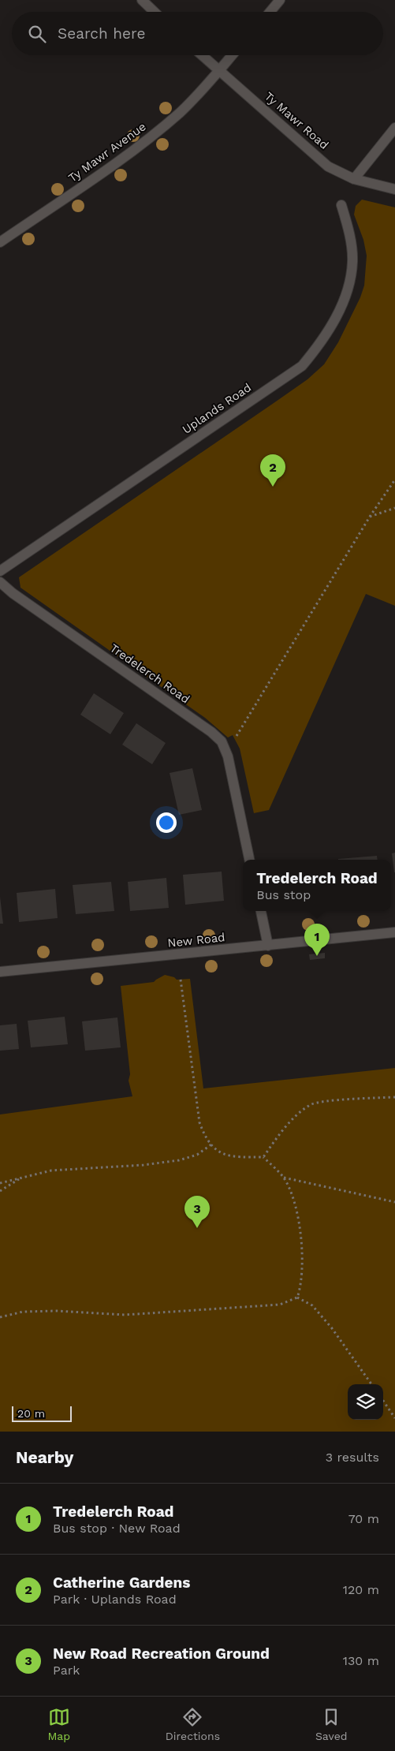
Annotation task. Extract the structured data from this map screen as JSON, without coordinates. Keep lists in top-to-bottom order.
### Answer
{
  "streets": {
    "street": [
      "Ty Mawr Road",
      "Ty Mawr Avenue",
      "Uplands Road",
      "Tredelerch Road",
      "New Road"
    ]
  },
  "crossings": [
    ["Ty Mawr Road", "Ty Mawr Avenue"]
  ],
  "scale_bar": "20 m",
  "page": {
    "search": "Search here",
    "pins": ["2", "1", "3"],
    "popup": ["Tredelerch Road", "Bus stop"],
    "scale": "20 m",
    "heading": ["Nearby", "3 results"],
    "list": [
      {
        "mark": "1",
        "name": "Tredelerch Road",
        "note": "Bus stop · New Road",
        "value": "70 m"
      },
      {
        "mark": "2",
        "name": "Catherine Gardens",
        "note": "Park · Uplands Road",
        "value": "120 m"
      },
      {
        "mark": "3",
        "name": "New Road Recreation Ground",
        "note": "Park",
        "value": "130 m"
      }
    ],
    "nav": ["Map", "Directions", "Saved"]
  }
}
